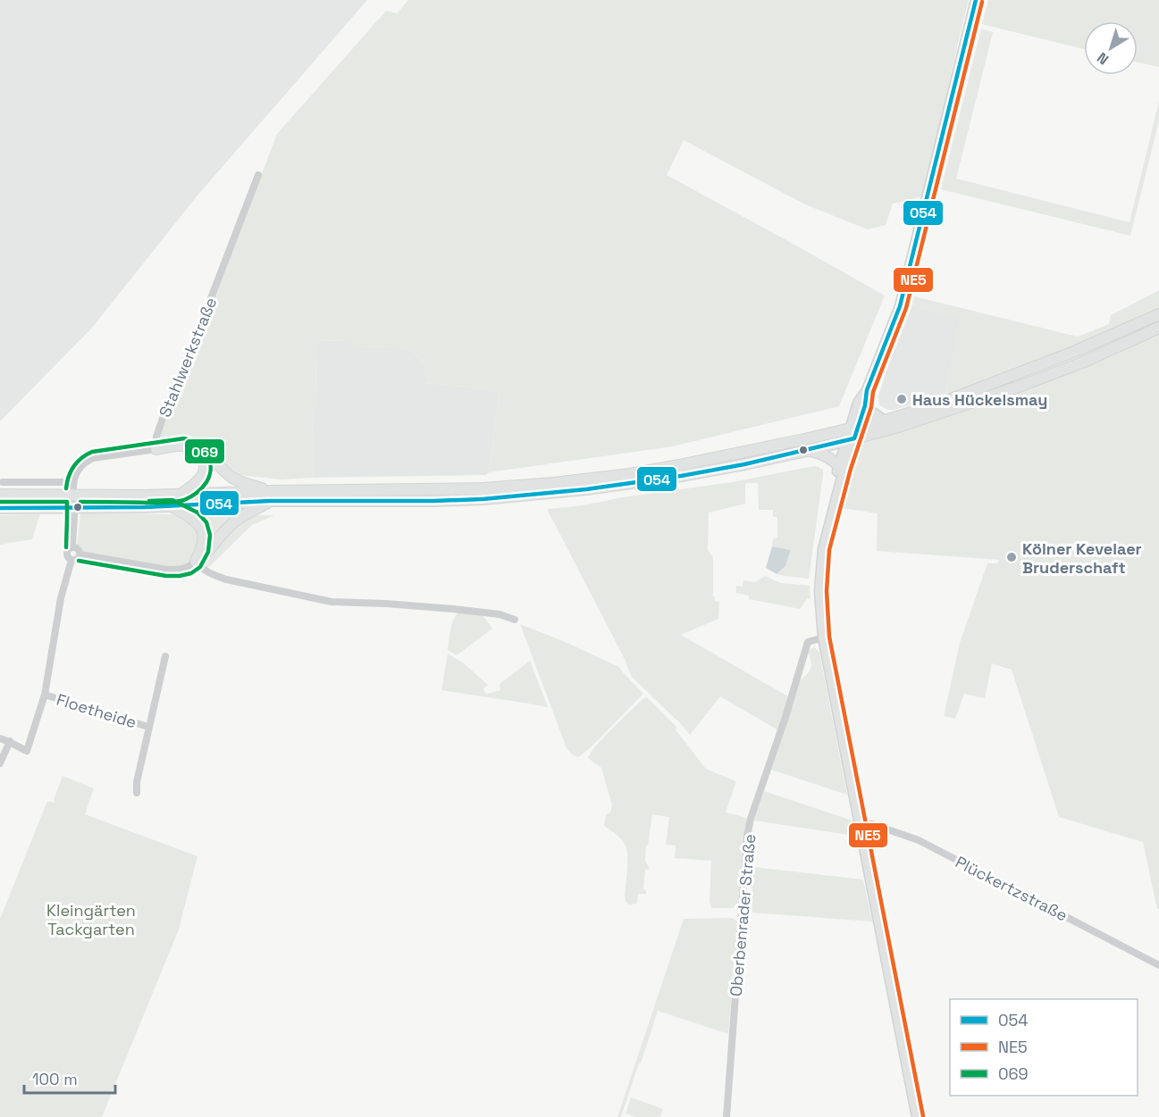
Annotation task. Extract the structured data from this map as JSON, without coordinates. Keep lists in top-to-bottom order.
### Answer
{
  "streets": {
    "street": [
      "Stahlwerkstraße",
      "Floetheide",
      "Plückertzstraße",
      "Oberbenrader Straße"
    ]
  },
  "parks": ["Kleingärten Tackgarten"],
  "places": ["Haus Hückelsmay", "Kölner Kevelaer Bruderschaft"],
  "lines": ["transit line 054", "transit line NE5", "transit line 069"],
  "legend": ["054", "NE5", "069"],
  "scale_bar": "100 m",
  "north": "bottom left"
}
